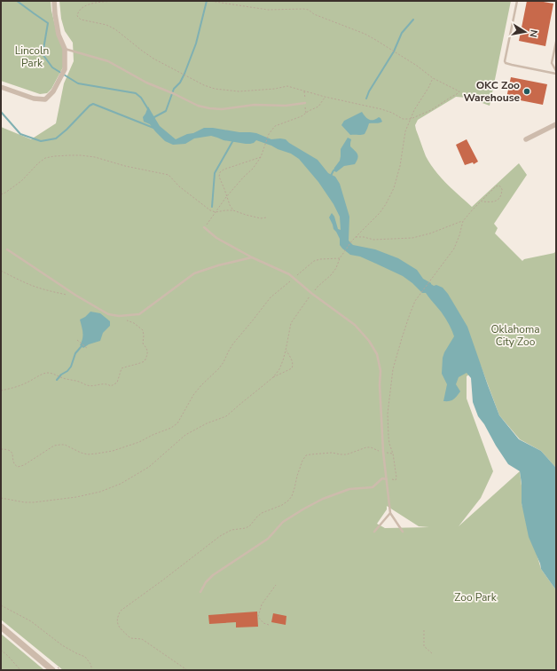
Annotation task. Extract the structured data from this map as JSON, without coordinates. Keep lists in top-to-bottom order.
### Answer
{
  "parks": ["Lincoln Park", "Oklahoma City Zoo", "Zoo Park"],
  "places": ["OKC Zoo Warehouse"],
  "north": "right"
}
